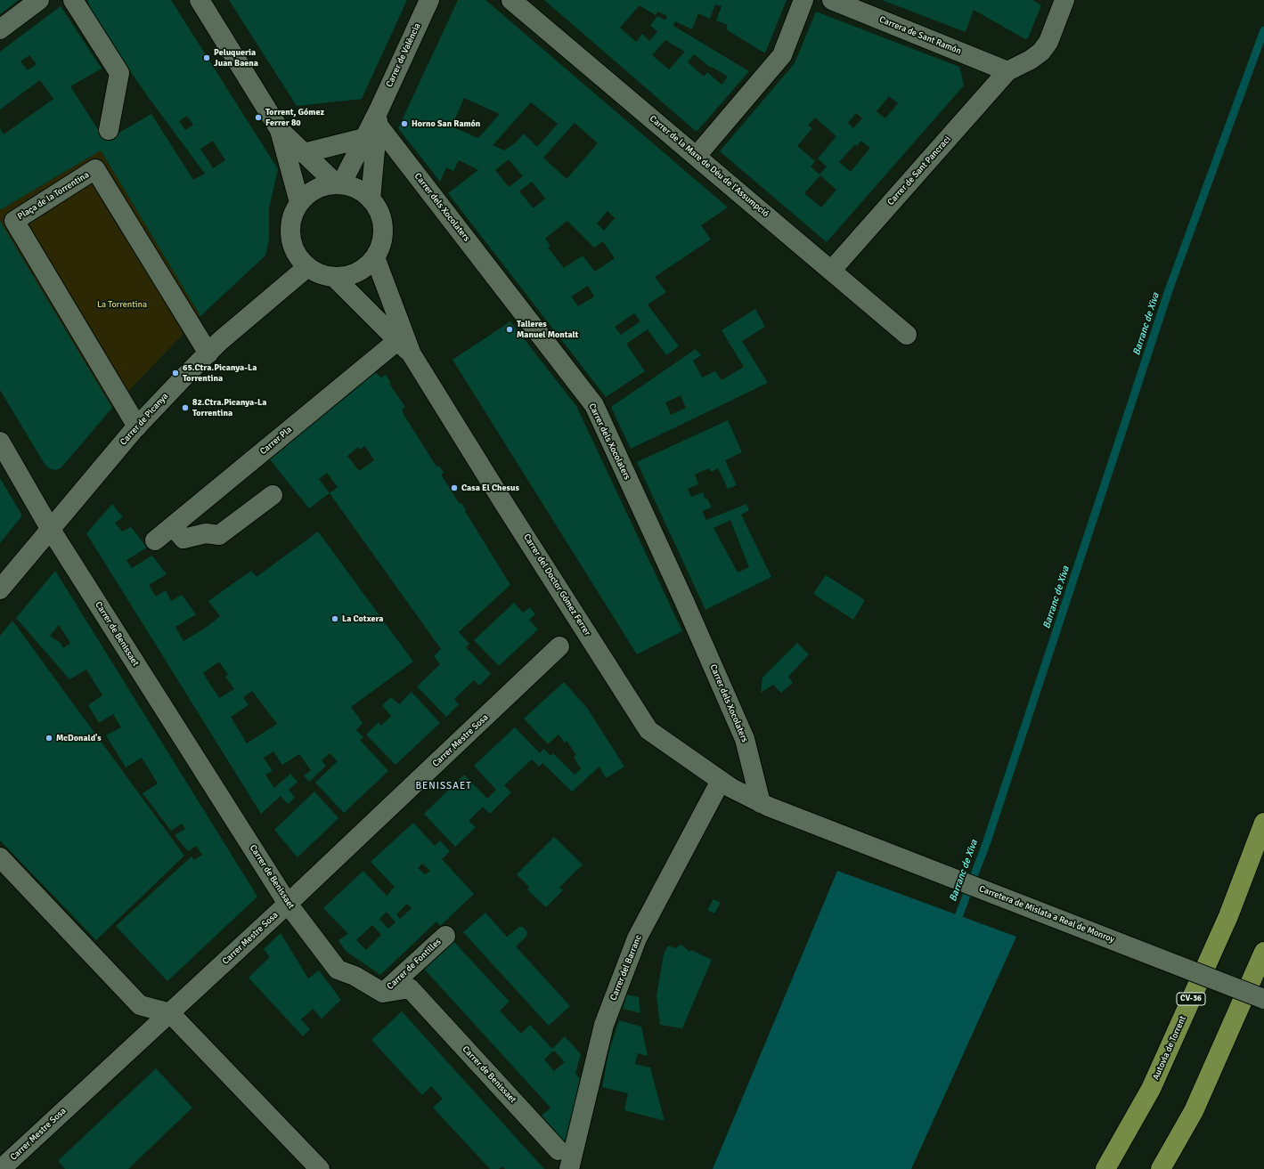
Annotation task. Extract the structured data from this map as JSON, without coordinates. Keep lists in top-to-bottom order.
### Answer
{
  "streets": {
    "highway": ["CV-36", "Autovia de Torrent"],
    "street": [
      "Carrera de Sant Ramón",
      "Carrer de València",
      "Carrer de la Mare de Déu de l'Assumpció",
      "Carrer de Sant Pancraci",
      "Plaça de la Torrentina",
      "Carrer dels Xocolaters",
      "Carrer de Picanya",
      "Carrer Pla",
      "Carrer del Doctor Gómez Ferrer",
      "Carrer de Benissaet",
      "Carrer Mestre Sosa",
      "Carretera de Mislata a Real de Monroy",
      "Carrer de Fontilles",
      "Carrer del Barranc"
    ]
  },
  "crossings": [
    ["Carrera de Sant Ramón", "Carrer de Sant Pancraci"],
    ["Carrer de València", "Carrer dels Xocolaters"],
    ["Carrer de València", "Carrer de Picanya"],
    ["Carrer de València", "Carrer del Doctor Gómez Ferrer"],
    ["Carrer de la Mare de Déu de l'Assumpció", "Carrer de Sant Pancraci"],
    ["Plaça de la Torrentina", "Carrer de Picanya"],
    ["Carrer dels Xocolaters", "Carrer del Doctor Gómez Ferrer"],
    ["Carrer dels Xocolaters", "Carretera de Mislata a Real de Monroy"],
    ["Carrer de Picanya", "Carrer del Doctor Gómez Ferrer"],
    ["Carrer de Picanya", "Carrer de Benissaet"],
    ["Carrer Pla", "Carrer del Doctor Gómez Ferrer"],
    ["Carrer del Doctor Gómez Ferrer", "Carretera de Mislata a Real de Monroy"],
    ["Carrer del Doctor Gómez Ferrer", "Carrer del Barranc"],
    ["Carrer de Benissaet", "Carrer Mestre Sosa"],
    ["Carrer de Benissaet", "Carrer de Fontilles"]
  ],
  "districts": ["BENISSAET"],
  "water": ["Barranc de Xiva"],
  "parks": ["La Torrentina"],
  "places": [
    "Peluqueria Juan Baena",
    "Torrent, Gómez Ferrer 80",
    "Horno San Ramón",
    "Talleres Manuel Montalt",
    "65.Ctra.Picanya-La Torrentina",
    "82.Ctra.Picanya-La Torrentina",
    "Casa El Chesus",
    "La Cotxera",
    "McDonald's"
  ]
}
